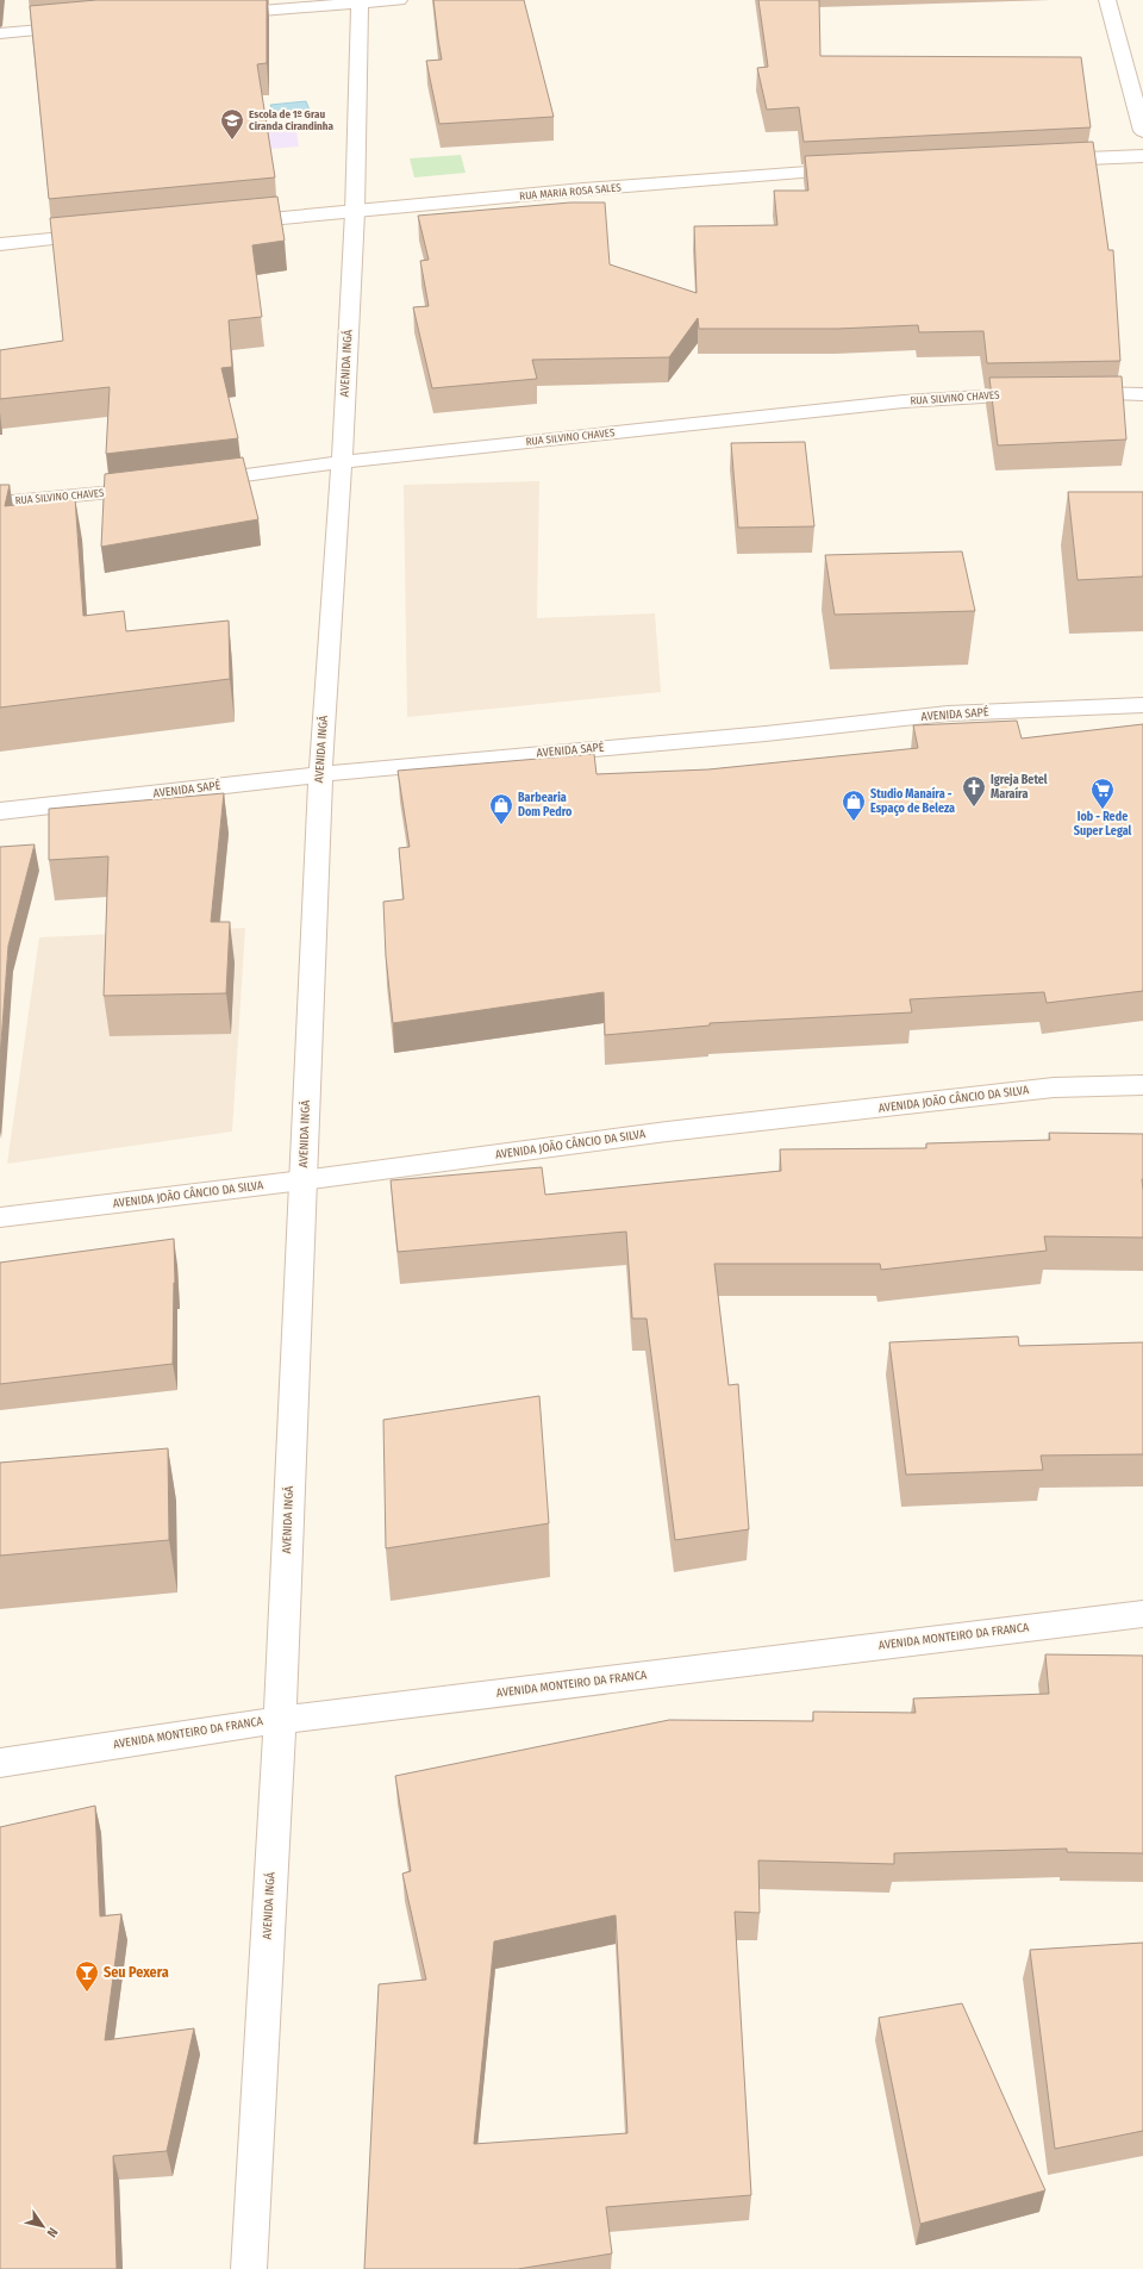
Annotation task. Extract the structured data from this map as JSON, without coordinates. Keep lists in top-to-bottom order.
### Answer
{
  "streets": {
    "street": [
      "RUA MARIA ROSA SALES",
      "AVENIDA INGÁ",
      "RUA SILVINO CHAVES",
      "AVENIDA SAPÉ",
      "AVENIDA JOÃO CÂNCIO DA SILVA",
      "AVENIDA MONTEIRO DA FRANCA"
    ]
  },
  "crossings": [
    ["RUA MARIA ROSA SALES", "AVENIDA INGÁ"],
    ["AVENIDA INGÁ", "RUA SILVINO CHAVES"],
    ["AVENIDA INGÁ", "AVENIDA SAPÉ"],
    ["AVENIDA INGÁ", "AVENIDA JOÃO CÂNCIO DA SILVA"],
    ["AVENIDA INGÁ", "AVENIDA MONTEIRO DA FRANCA"]
  ],
  "places": {
    "school or university": ["Escola de 1º Grau Ciranda Cirandinha"],
    "church": ["Igreja Betel Maraíra"],
    "supermarket": ["Iob - Rede Super Legal"],
    "shop": ["Studio Manaíra - Espaço de Beleza", "Barbearia Dom Pedro"],
    "bar": ["Seu Pexera"]
  },
  "north": "bottom right"
}
